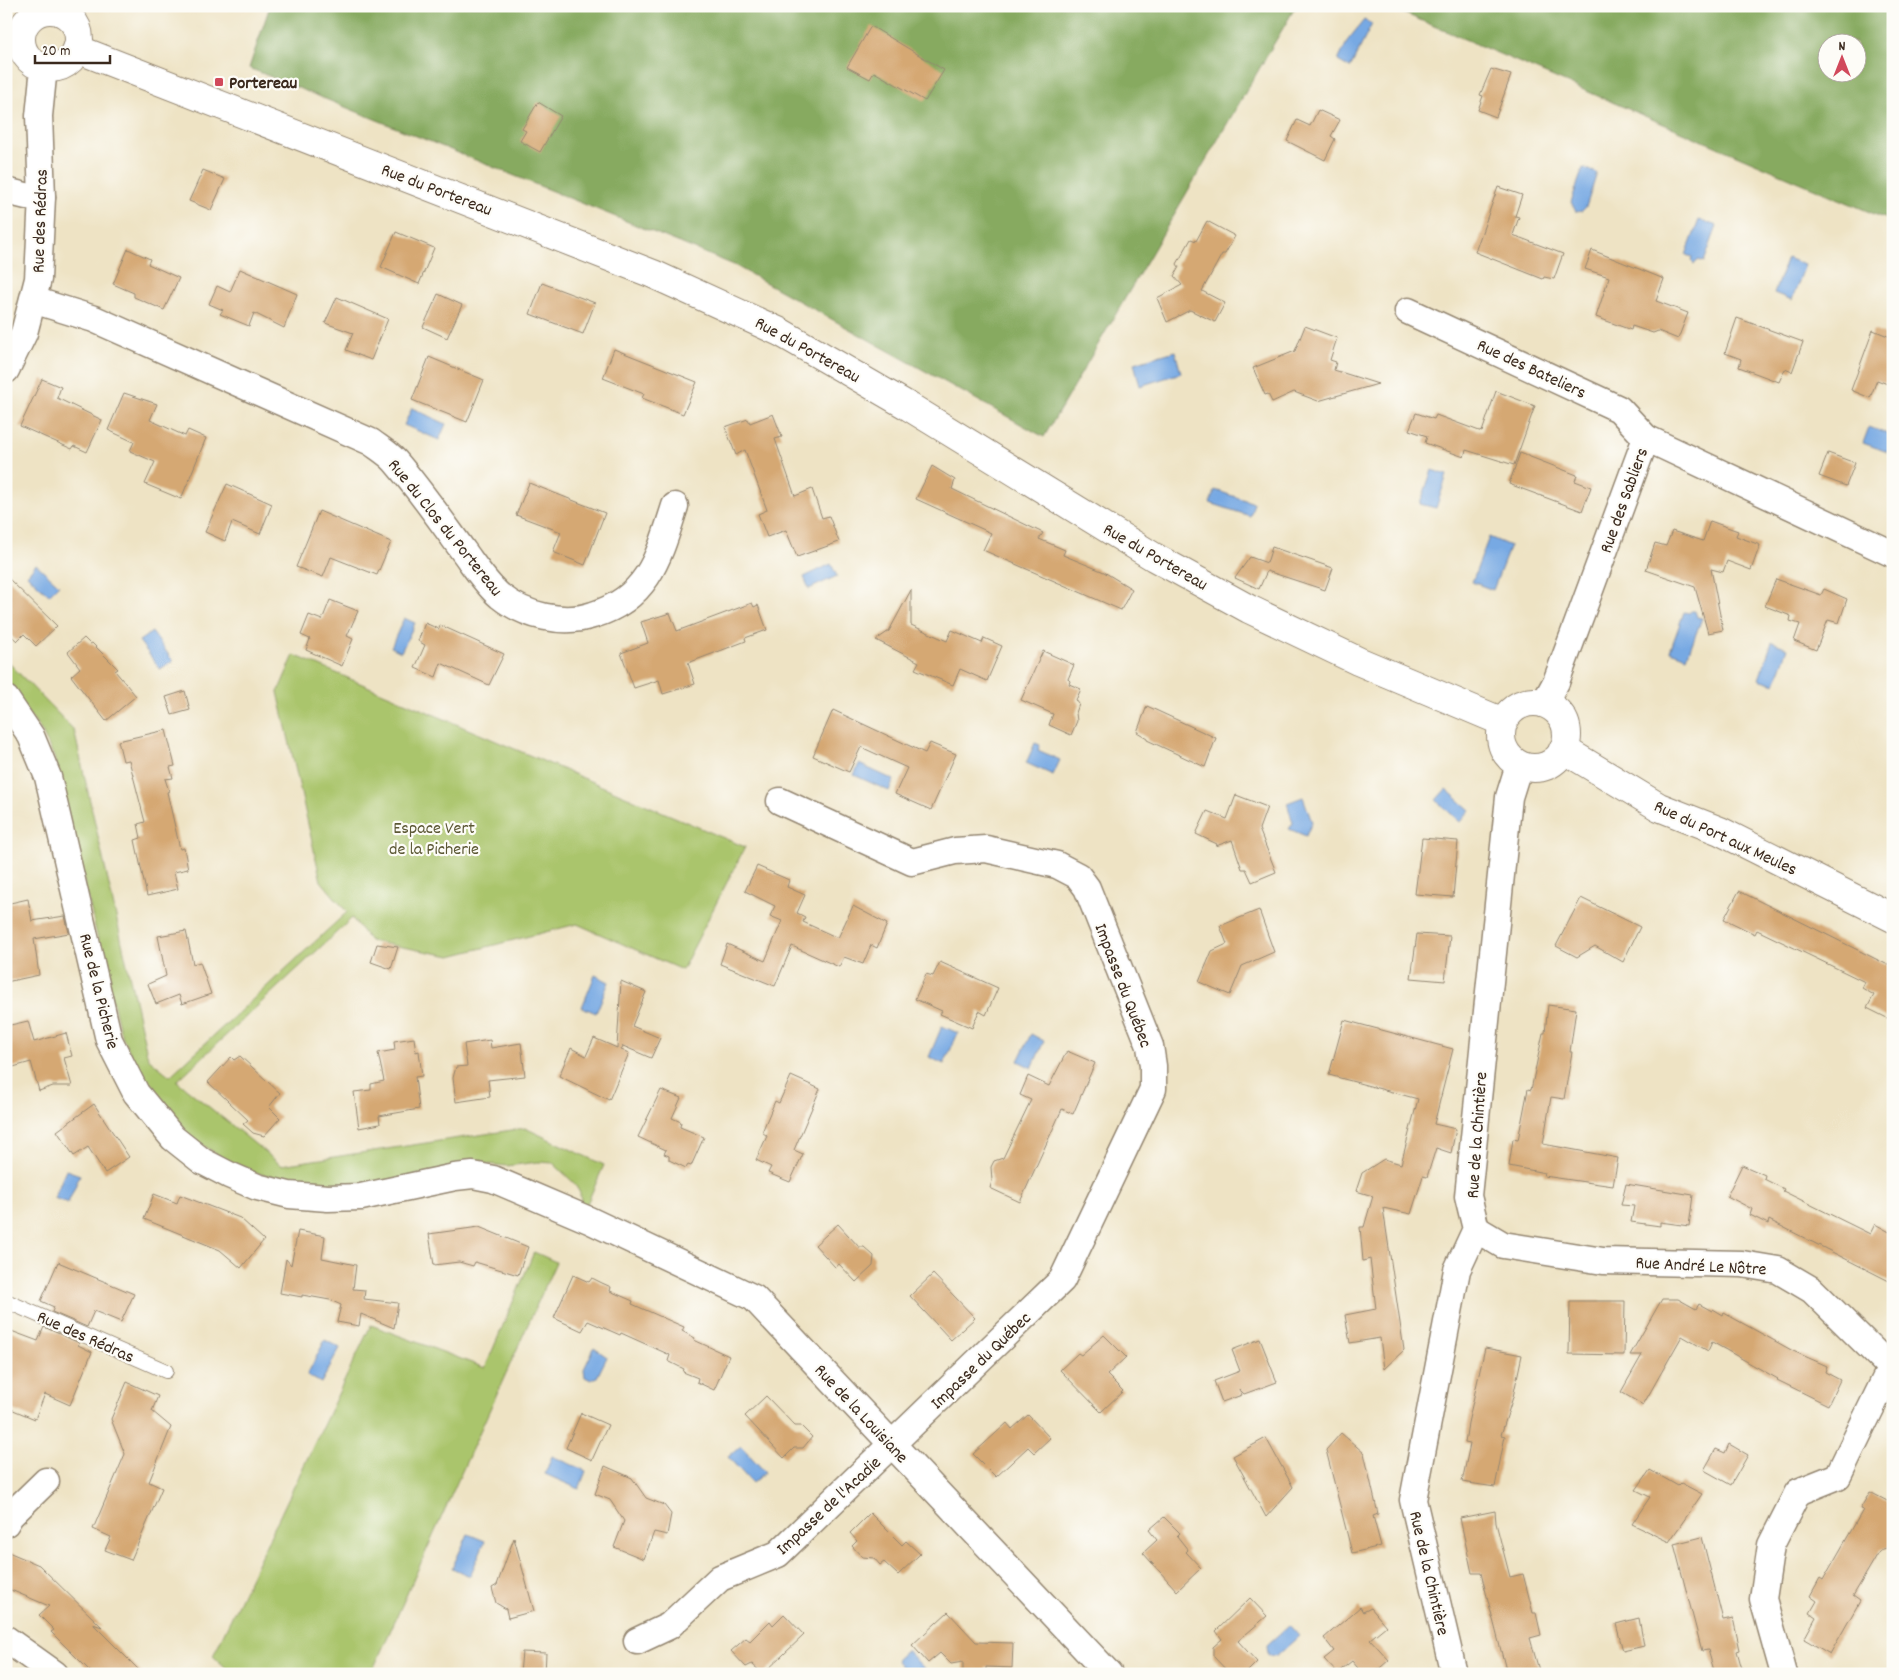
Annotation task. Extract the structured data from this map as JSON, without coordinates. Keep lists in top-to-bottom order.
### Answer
{
  "streets": {
    "street": [
      "Rue du Portereau",
      "Rue des Rédras",
      "Rue des Bateliers",
      "Rue des Sabliers",
      "Rue du Clos du Portereau",
      "Rue du Port aux Meules",
      "Impasse du Québec",
      "Rue de la Picherie",
      "Rue de la Chintière",
      "Rue André Le Nôtre",
      "Rue de la Louisiane",
      "Impasse de l'Acadie"
    ]
  },
  "crossings": [
    ["Rue du Portereau", "Rue des Rédras"],
    ["Rue du Portereau", "Rue des Sabliers"],
    ["Rue du Portereau", "Rue du Port aux Meules"],
    ["Rue du Portereau", "Rue de la Chintière"],
    ["Rue des Rédras", "Rue du Clos du Portereau"],
    ["Rue des Bateliers", "Rue des Sabliers"],
    ["Rue des Sabliers", "Rue du Port aux Meules"],
    ["Rue des Sabliers", "Rue de la Chintière"],
    ["Rue du Port aux Meules", "Rue de la Chintière"],
    ["Impasse du Québec", "Rue de la Louisiane"],
    ["Impasse du Québec", "Impasse de l'Acadie"],
    ["Rue de la Picherie", "Rue de la Louisiane"],
    ["Rue de la Chintière", "Rue André Le Nôtre"],
    ["Rue de la Louisiane", "Impasse de l'Acadie"]
  ],
  "parks": ["Espace Vert de la Picherie"],
  "places": {
    "transit": ["Portereau"]
  },
  "scale_bar": "20 m",
  "north": "top"
}
